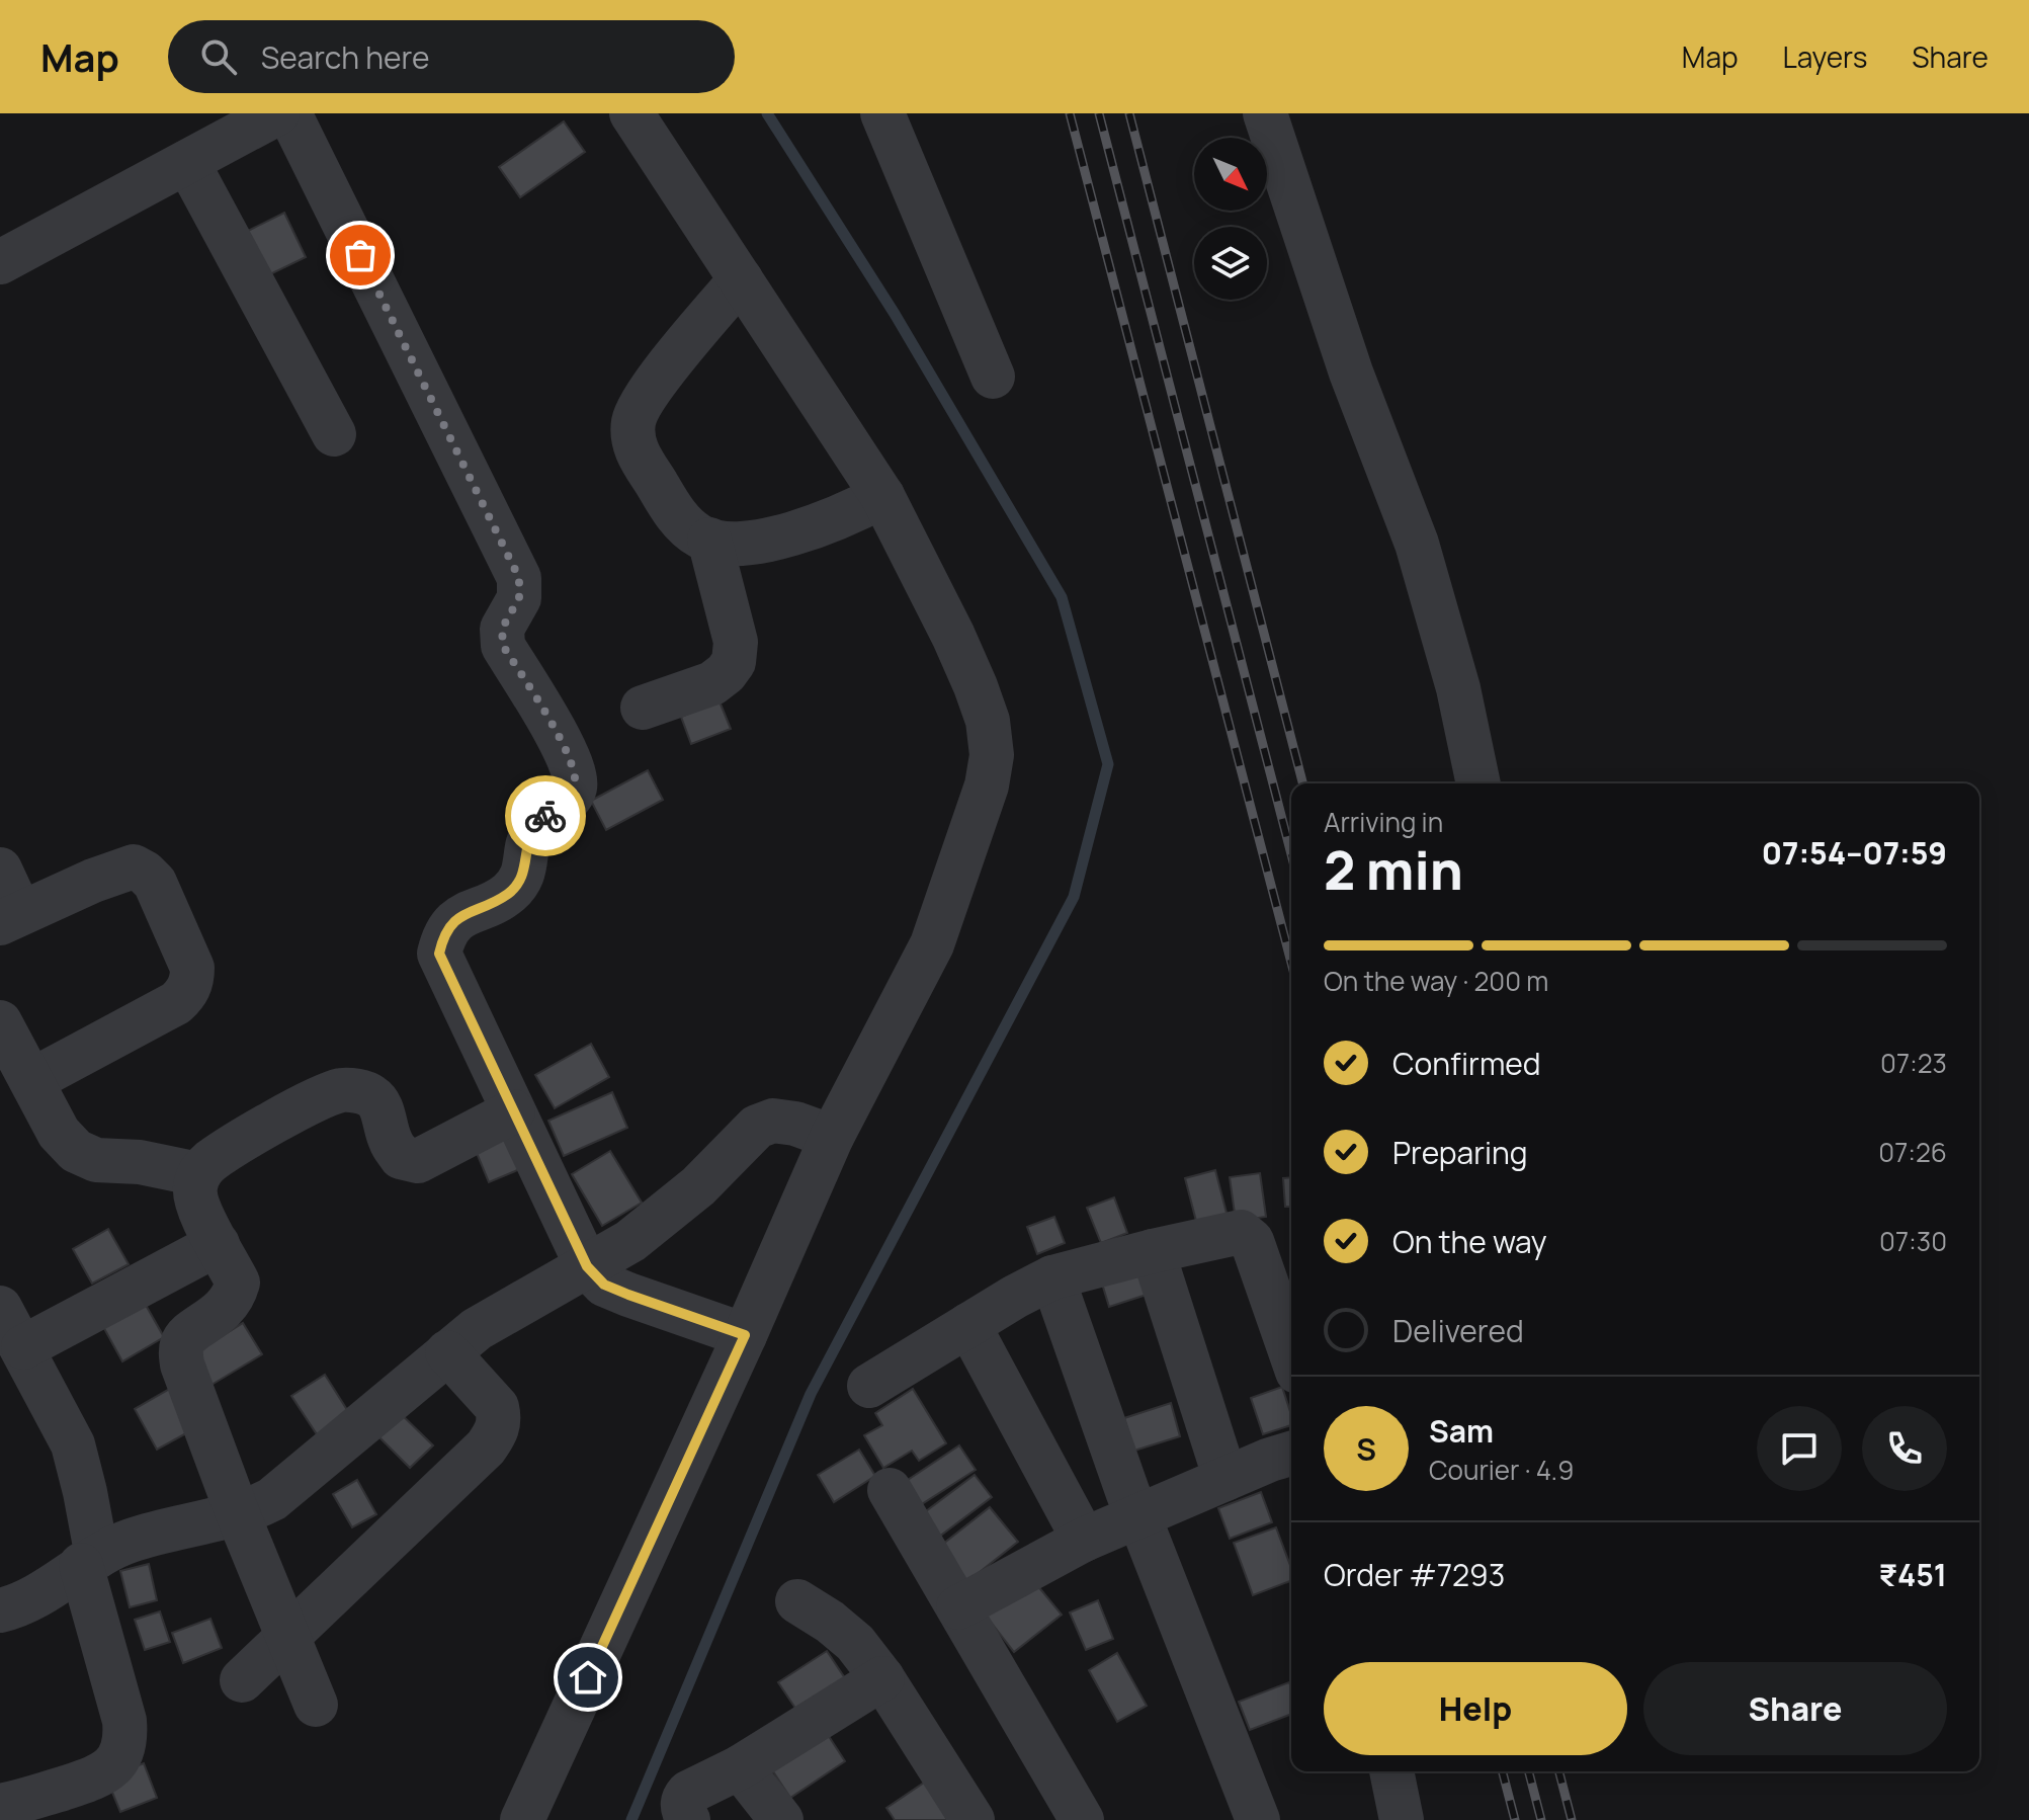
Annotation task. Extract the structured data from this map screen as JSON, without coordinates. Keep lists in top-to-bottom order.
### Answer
{
  "north": "bottom right",
  "page": {
    "header": "Map",
    "search": "Search here",
    "nav": ["Map", "Layers", "Share"],
    "heading": ["2 min", "Arriving in", "07:54–07:59"],
    "panel": [
      "Sam",
      "Courier · 4.9",
      "Order #7293",
      "₹451"
    ],
    "bar": "On the way · 200 m",
    "list": [
      ["Confirmed", "07:23"],
      ["Preparing", "07:26"],
      ["On the way", "07:30"],
      "Delivered"
    ],
    "round": "S",
    "buttons": ["Help", "Share"]
  }
}
